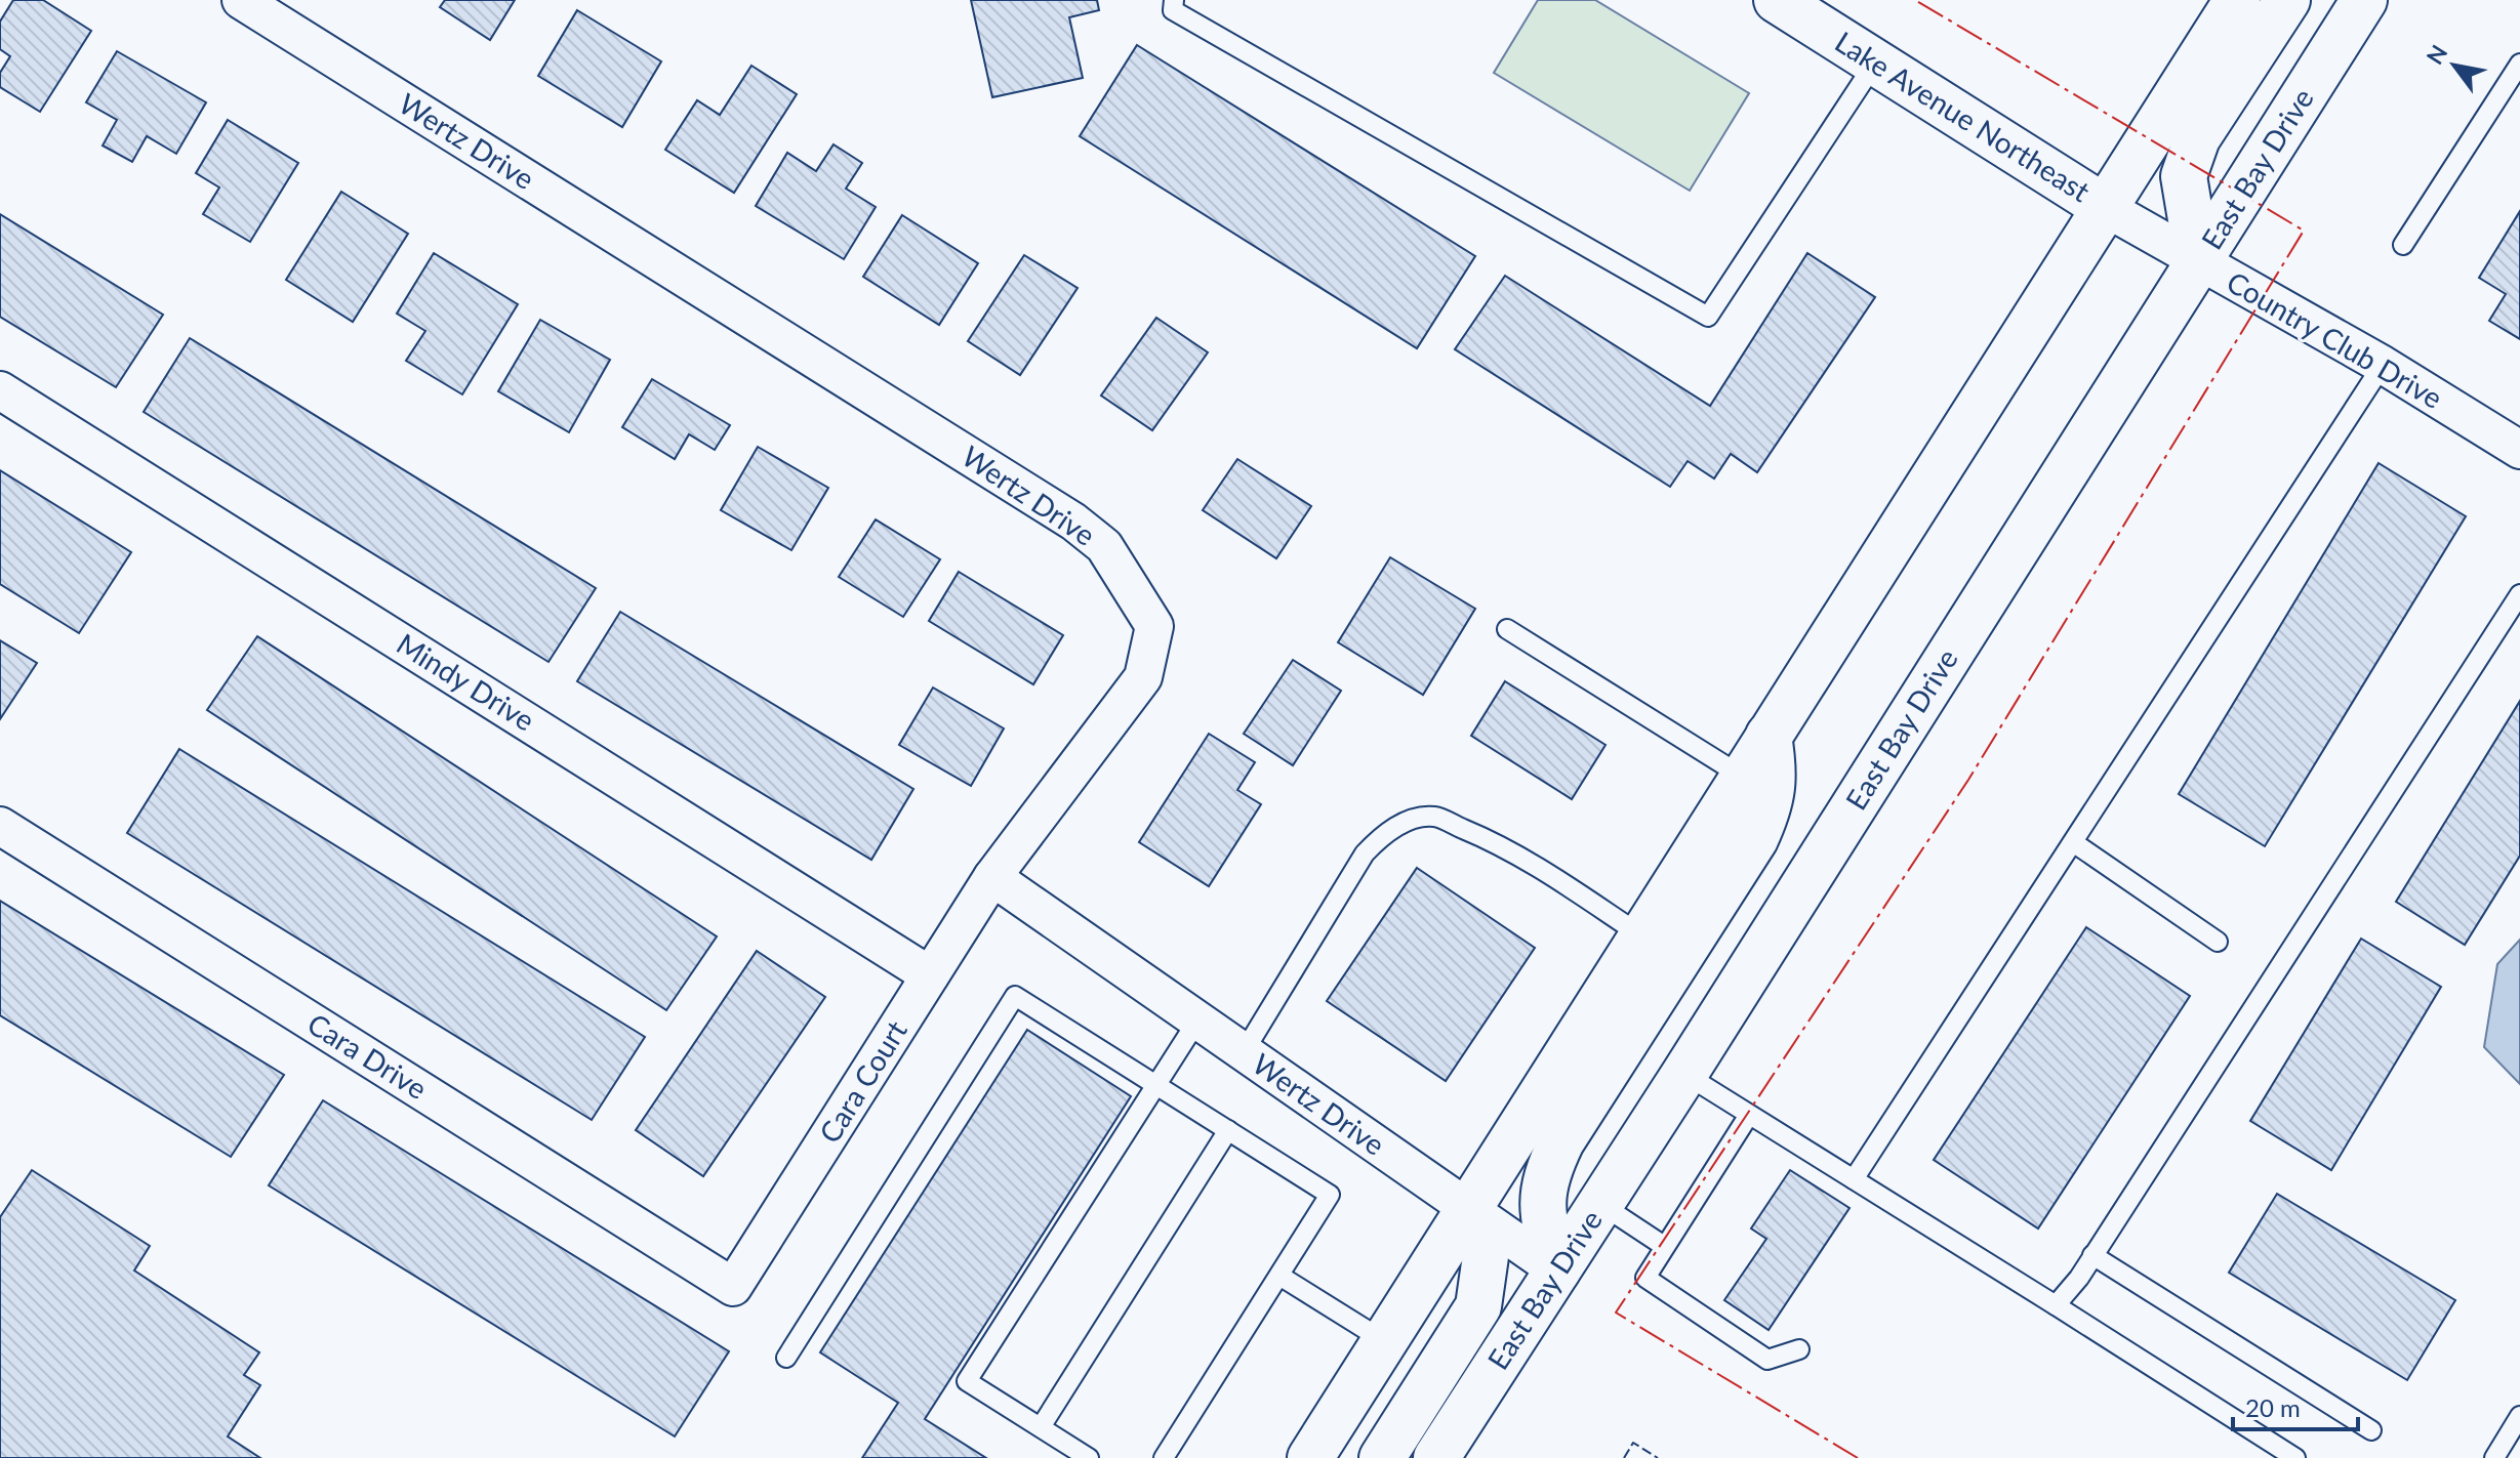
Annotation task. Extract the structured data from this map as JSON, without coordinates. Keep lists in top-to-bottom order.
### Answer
{
  "streets": {
    "main road": ["Lake Avenue Northeast", "East Bay Drive"],
    "street": [
      "Wertz Drive",
      "Country Club Drive",
      "Mindy Drive",
      "Cara Drive",
      "Cara Court"
    ]
  },
  "crossings": [
    ["Lake Avenue Northeast", "Country Club Drive"],
    ["Wertz Drive", "East Bay Drive"],
    ["Wertz Drive", "Cara Court"],
    ["East Bay Drive", "Country Club Drive"],
    ["Mindy Drive", "Cara Court"],
    ["Cara Drive", "Cara Court"]
  ],
  "scale_bar": "20 m",
  "north": "top left"
}
